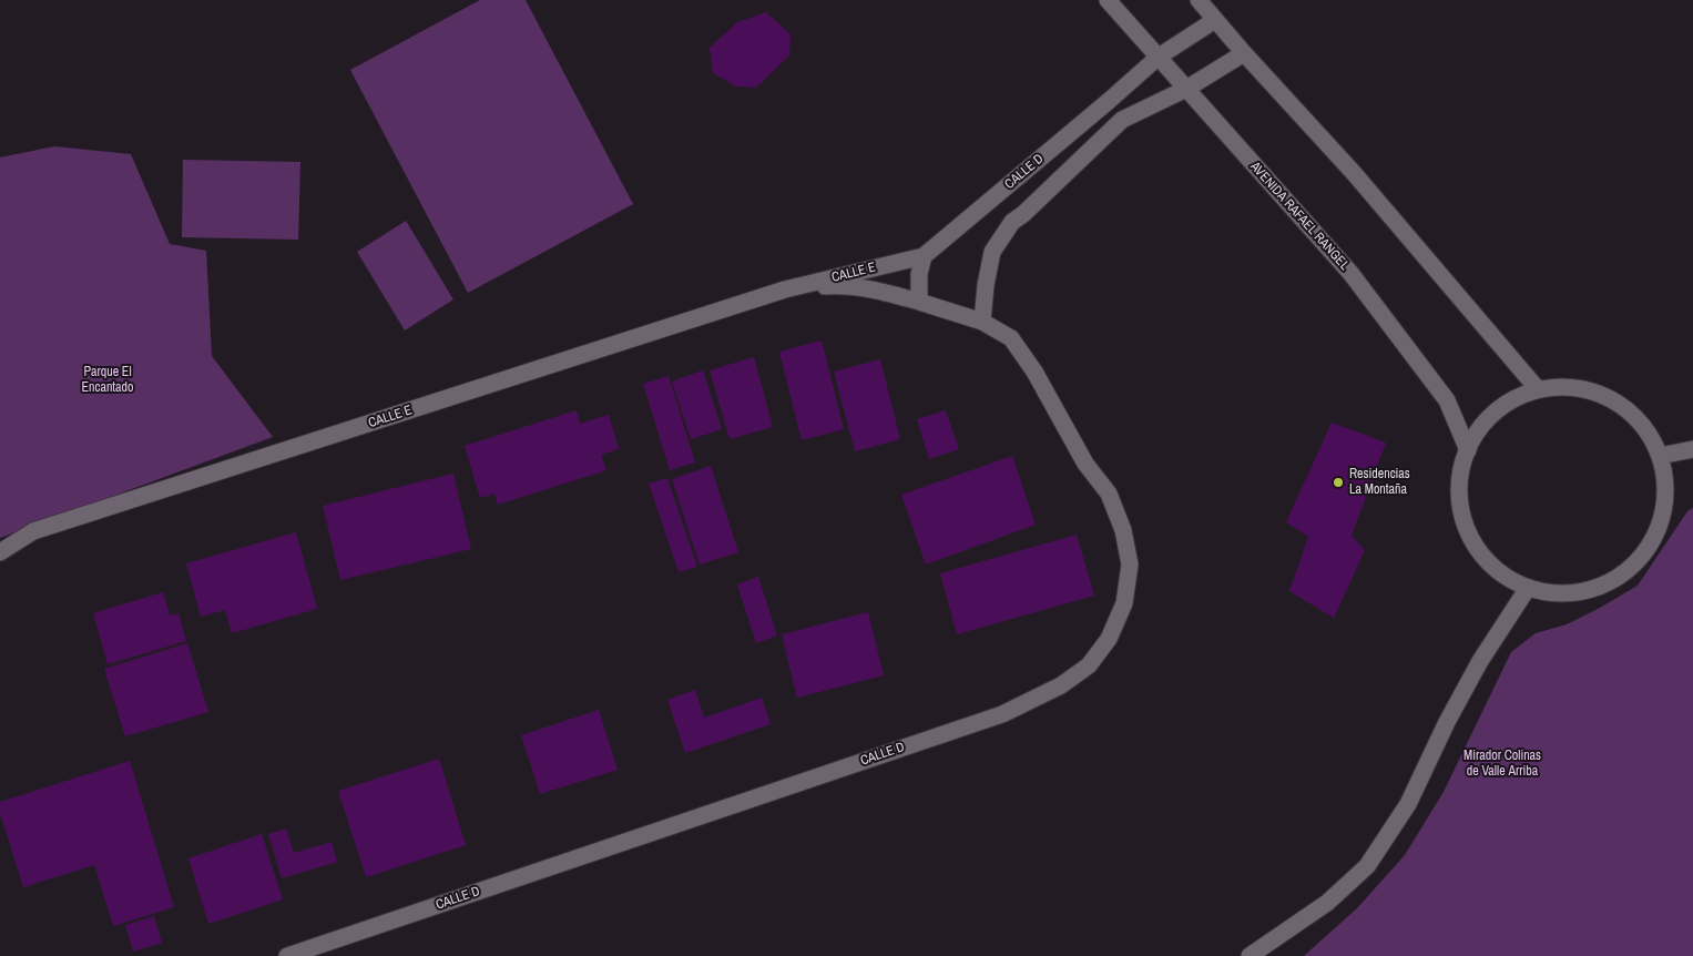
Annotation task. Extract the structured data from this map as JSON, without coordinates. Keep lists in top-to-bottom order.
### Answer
{
  "streets": {
    "street": ["CALLE D", "AVENIDA RAFAEL RANGEL", "CALLE E"]
  },
  "crossings": [
    ["CALLE D", "AVENIDA RAFAEL RANGEL"],
    ["CALLE D", "CALLE E"]
  ],
  "parks": ["Parque El Encantado", "Mirador Colinas de Valle Arriba"],
  "places": ["Residencias La Montaña"]
}
